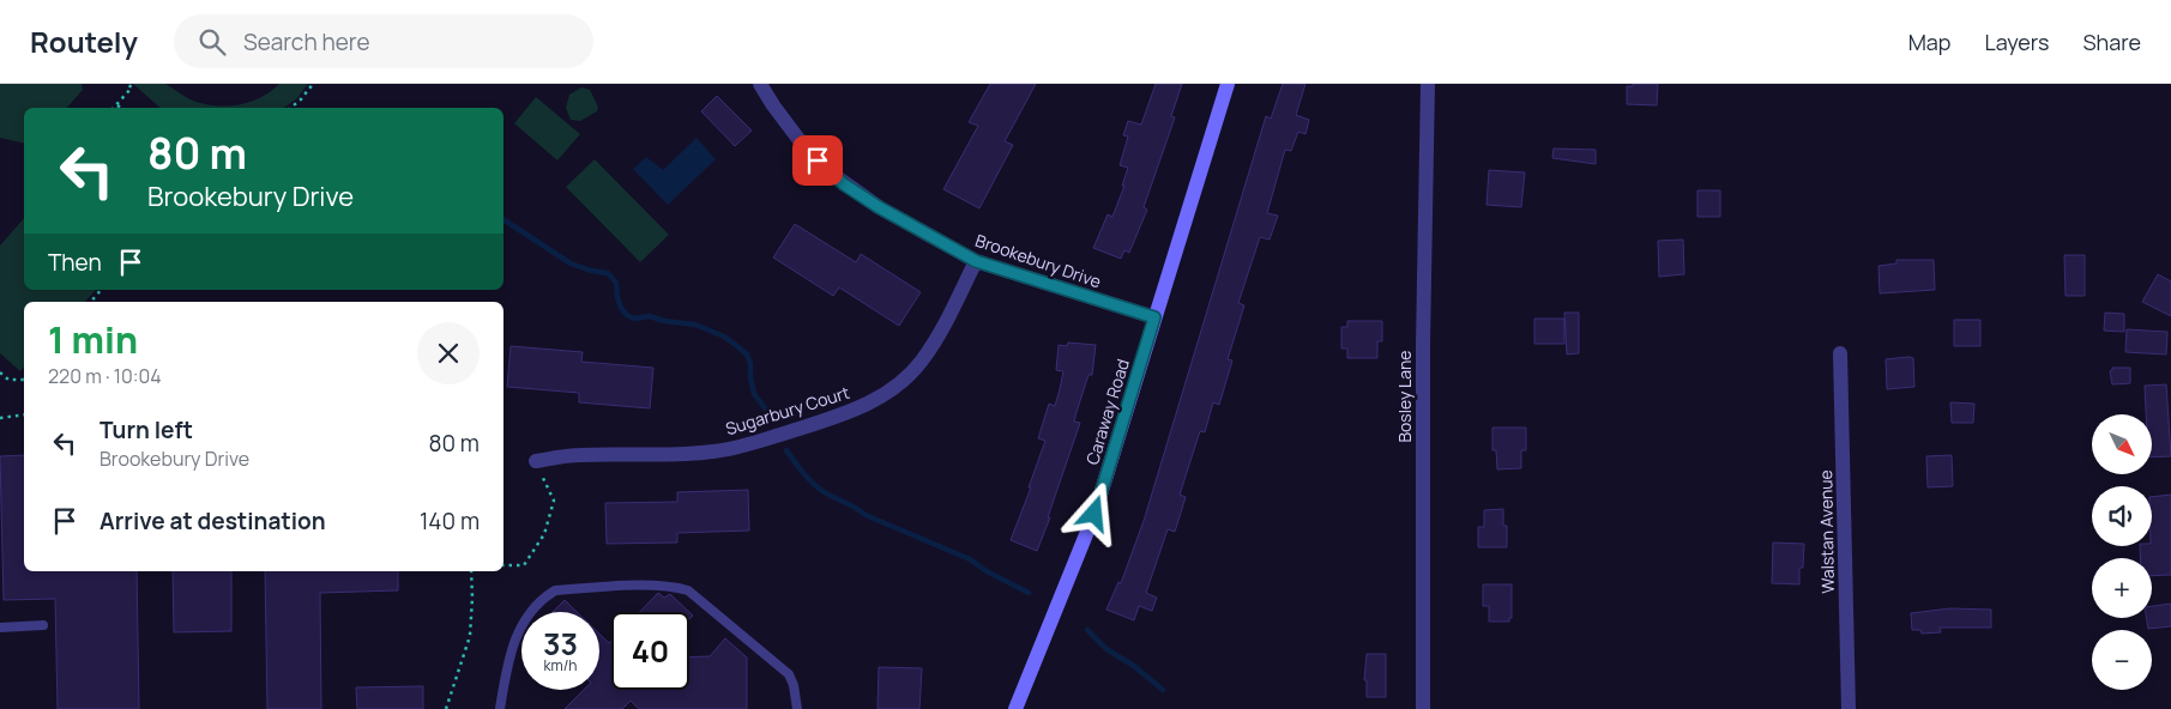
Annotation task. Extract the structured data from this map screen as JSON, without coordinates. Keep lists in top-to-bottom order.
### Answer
{
  "streets": {
    "street": [
      "Brookebury Drive",
      "Bosley Lane",
      "Sugarbury Court",
      "Caraway Road",
      "Walstan Avenue"
    ]
  },
  "crossings": [
    ["Brookebury Drive", "Sugarbury Court"],
    ["Brookebury Drive", "Caraway Road"]
  ],
  "north": "bottom right",
  "page": {
    "header": "Routely",
    "search": "Search here",
    "nav": ["Map", "Layers", "Share"],
    "turn": ["80 m", "Brookebury Drive"],
    "then": "Then",
    "heading": ["1 min", "220 m · 10:04"],
    "list": [
      {
        "name": "Turn left",
        "note": "Brookebury Drive",
        "value": "80 m"
      },
      {
        "name": "Arrive at destination",
        "value": "140 m"
      }
    ],
    "map_buttons": ["+", "−"],
    "speed": "33 km/h",
    "limit": "40"
  }
}
